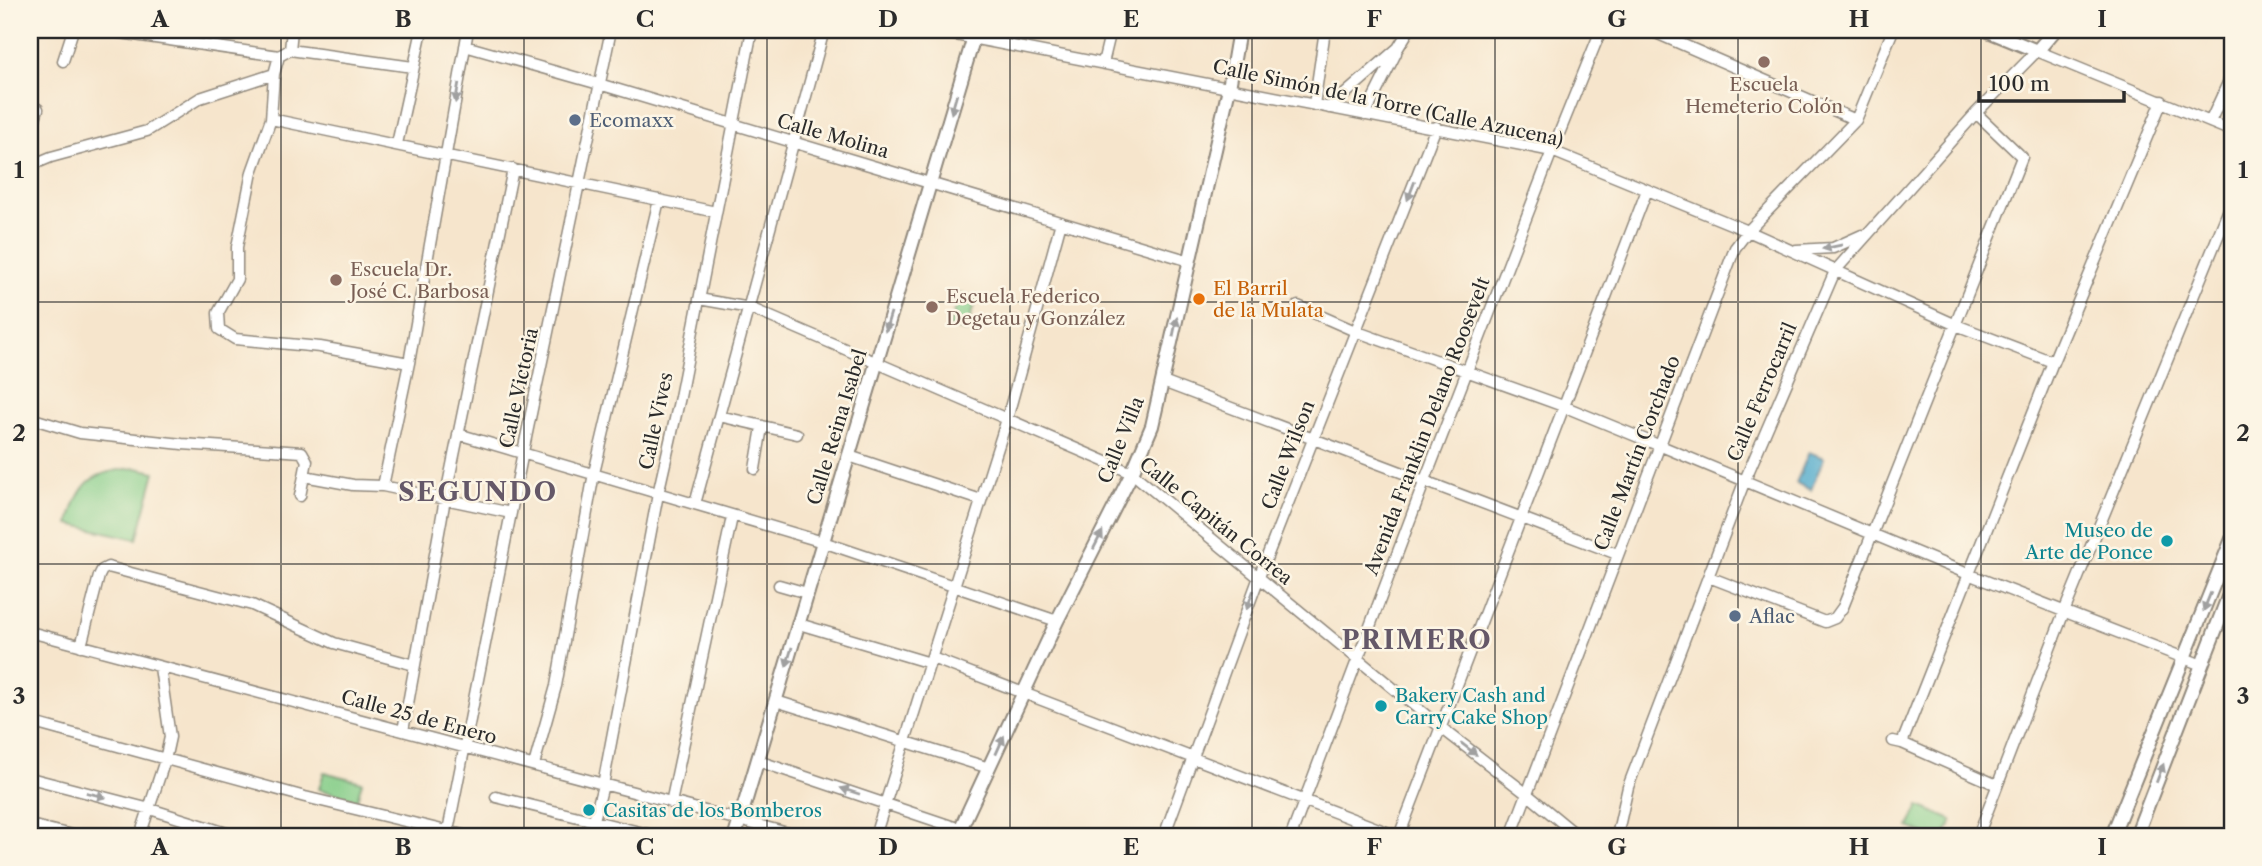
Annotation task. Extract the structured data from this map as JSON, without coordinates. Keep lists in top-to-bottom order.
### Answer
{
  "streets": {
    "main road": ["Calle Ferrocarril", "Calle Reina Isabel", "Calle Villa"],
    "street": [
      "Calle Simón de la Torre (Calle Azucena)",
      "Calle Molina",
      "Calle Victoria",
      "Calle Vives",
      "Avenida Franklin Delano Roosevelt",
      "Calle Martín Corchado",
      "Calle Wilson",
      "Calle Capitán Correa",
      "Calle 25 de Enero"
    ]
  },
  "crossings": [
    ["Calle Simón de la Torre (Calle Azucena)", "Calle Ferrocarril"],
    ["Calle Simón de la Torre (Calle Azucena)", "Avenida Franklin Delano Roosevelt"],
    ["Calle Simón de la Torre (Calle Azucena)", "Calle Reina Isabel"],
    ["Calle Simón de la Torre (Calle Azucena)", "Calle Villa"],
    ["Calle Simón de la Torre (Calle Azucena)", "Calle Martín Corchado"],
    ["Calle Simón de la Torre (Calle Azucena)", "Calle Wilson"],
    ["Calle Molina", "Calle Victoria"],
    ["Calle Molina", "Calle Vives"],
    ["Calle Molina", "Calle Reina Isabel"],
    ["Calle Molina", "Calle Villa"],
    ["Calle Victoria", "Calle 25 de Enero"],
    ["Calle Vives", "Calle Capitán Correa"],
    ["Calle Vives", "Calle 25 de Enero"],
    ["Avenida Franklin Delano Roosevelt", "Calle Capitán Correa"],
    ["Calle Reina Isabel", "Calle Capitán Correa"],
    ["Calle Reina Isabel", "Calle 25 de Enero"],
    ["Calle Villa", "Calle Capitán Correa"],
    ["Calle Martín Corchado", "Calle Capitán Correa"],
    ["Calle Wilson", "Calle Capitán Correa"]
  ],
  "one_way": ["Calle Reina Isabel", "Calle Villa", "Calle Wilson"],
  "districts": ["SEGUNDO", "PRIMERO"],
  "places": [
    "Escuela Hemeterio Colón",
    "Ecomaxx",
    "Escuela Dr. José C. Barbosa",
    "El Barril de la Mulata",
    "Escuela Federico Degetau y González",
    "Museo de Arte de Ponce",
    "Aflac",
    "Bakery Cash and Carry Cake Shop",
    "Casitas de los Bomberos"
  ],
  "scale_bar": "100 m",
  "grid": {
    "columns": [
      "A",
      "B",
      "C",
      "D",
      "E",
      "F",
      "G",
      "H",
      "I"
    ],
    "rows": ["1", "2", "3"]
  }
}
